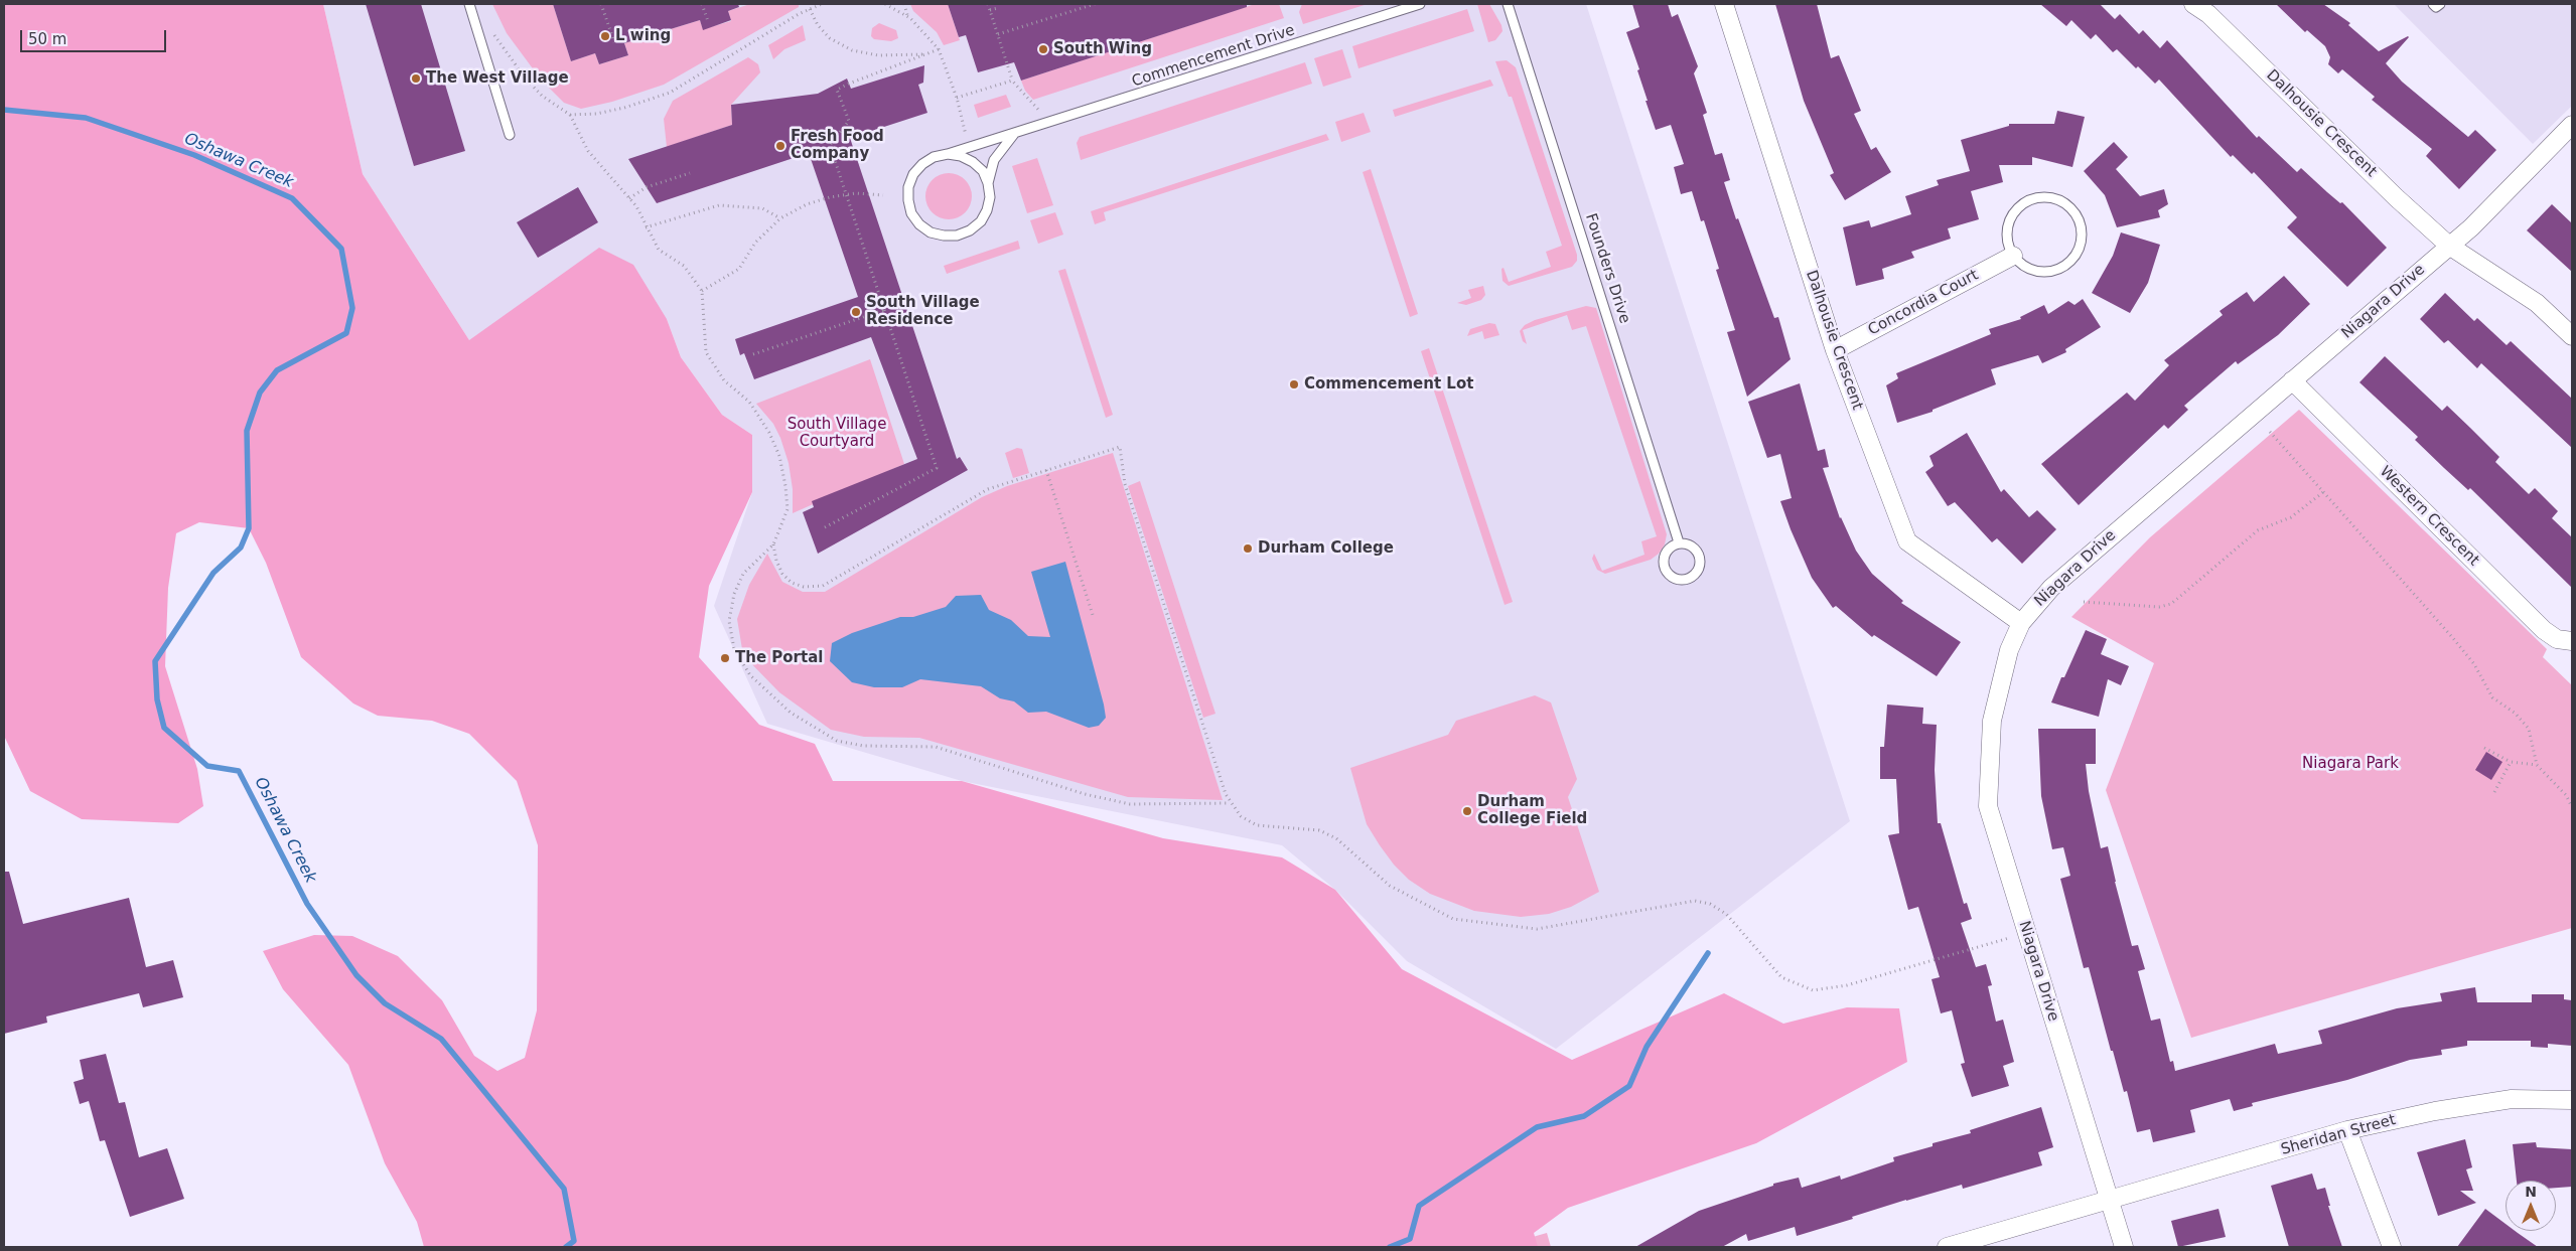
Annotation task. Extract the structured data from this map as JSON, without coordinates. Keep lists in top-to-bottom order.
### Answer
{
  "streets": {
    "street": [
      "Dalhousie Crescent",
      "Niagara Drive",
      "Concordia Court",
      "Western Crescent",
      "Sheridan Street"
    ],
    "lane": ["Commencement Drive", "Founders Drive"]
  },
  "crossings": [
    ["Dalhousie Crescent", "Niagara Drive"],
    ["Dalhousie Crescent", "Concordia Court"],
    ["Niagara Drive", "Western Crescent"],
    ["Niagara Drive", "Sheridan Street"]
  ],
  "water": ["Oshawa Creek"],
  "parks": ["South Village Courtyard", "Niagara Park"],
  "places": [
    "L wing",
    "South Wing",
    "The West Village",
    "Fresh Food Company",
    "South Village Residence",
    "Commencement Lot",
    "Durham College",
    "The Portal",
    "Durham College Field"
  ],
  "scale_bar": "50 m",
  "north": "top"
}
